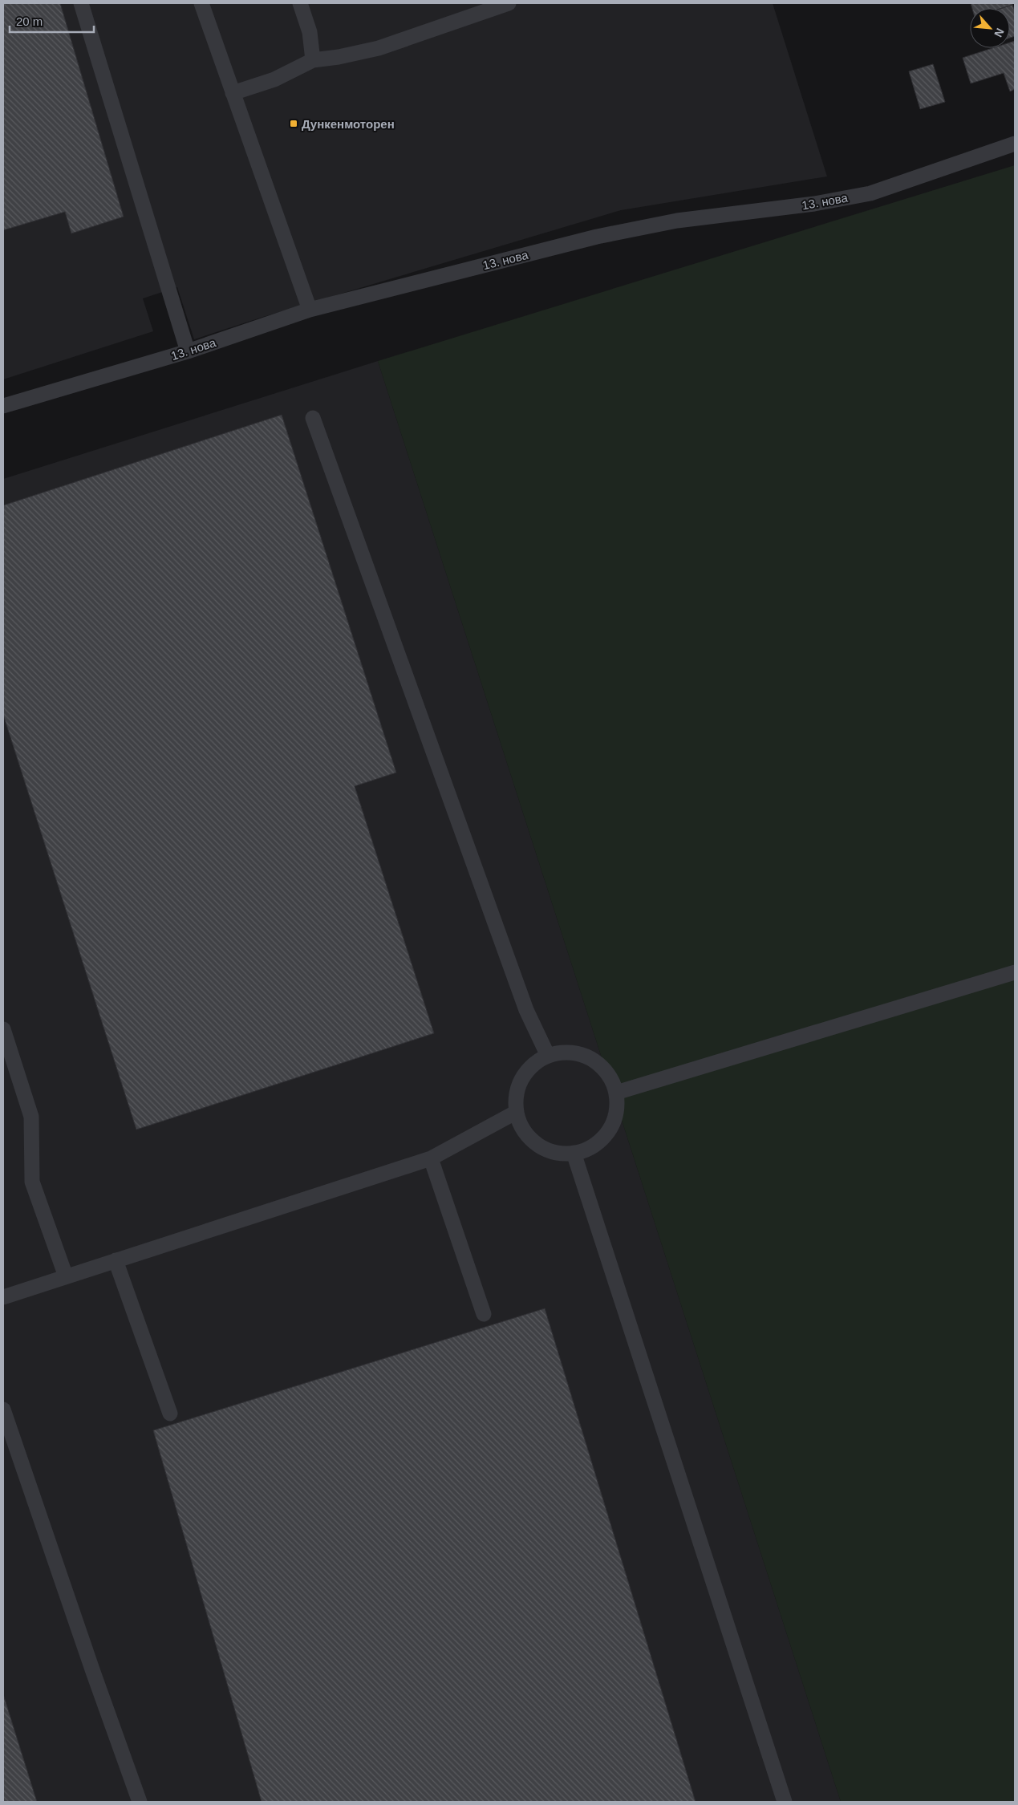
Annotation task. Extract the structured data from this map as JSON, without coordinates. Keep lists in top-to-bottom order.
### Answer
{
  "streets": {
    "lane": ["13. нова"]
  },
  "places": {
    "transit": ["Дункенмоторен"]
  },
  "scale_bar": "20 m",
  "north": "bottom right"
}
